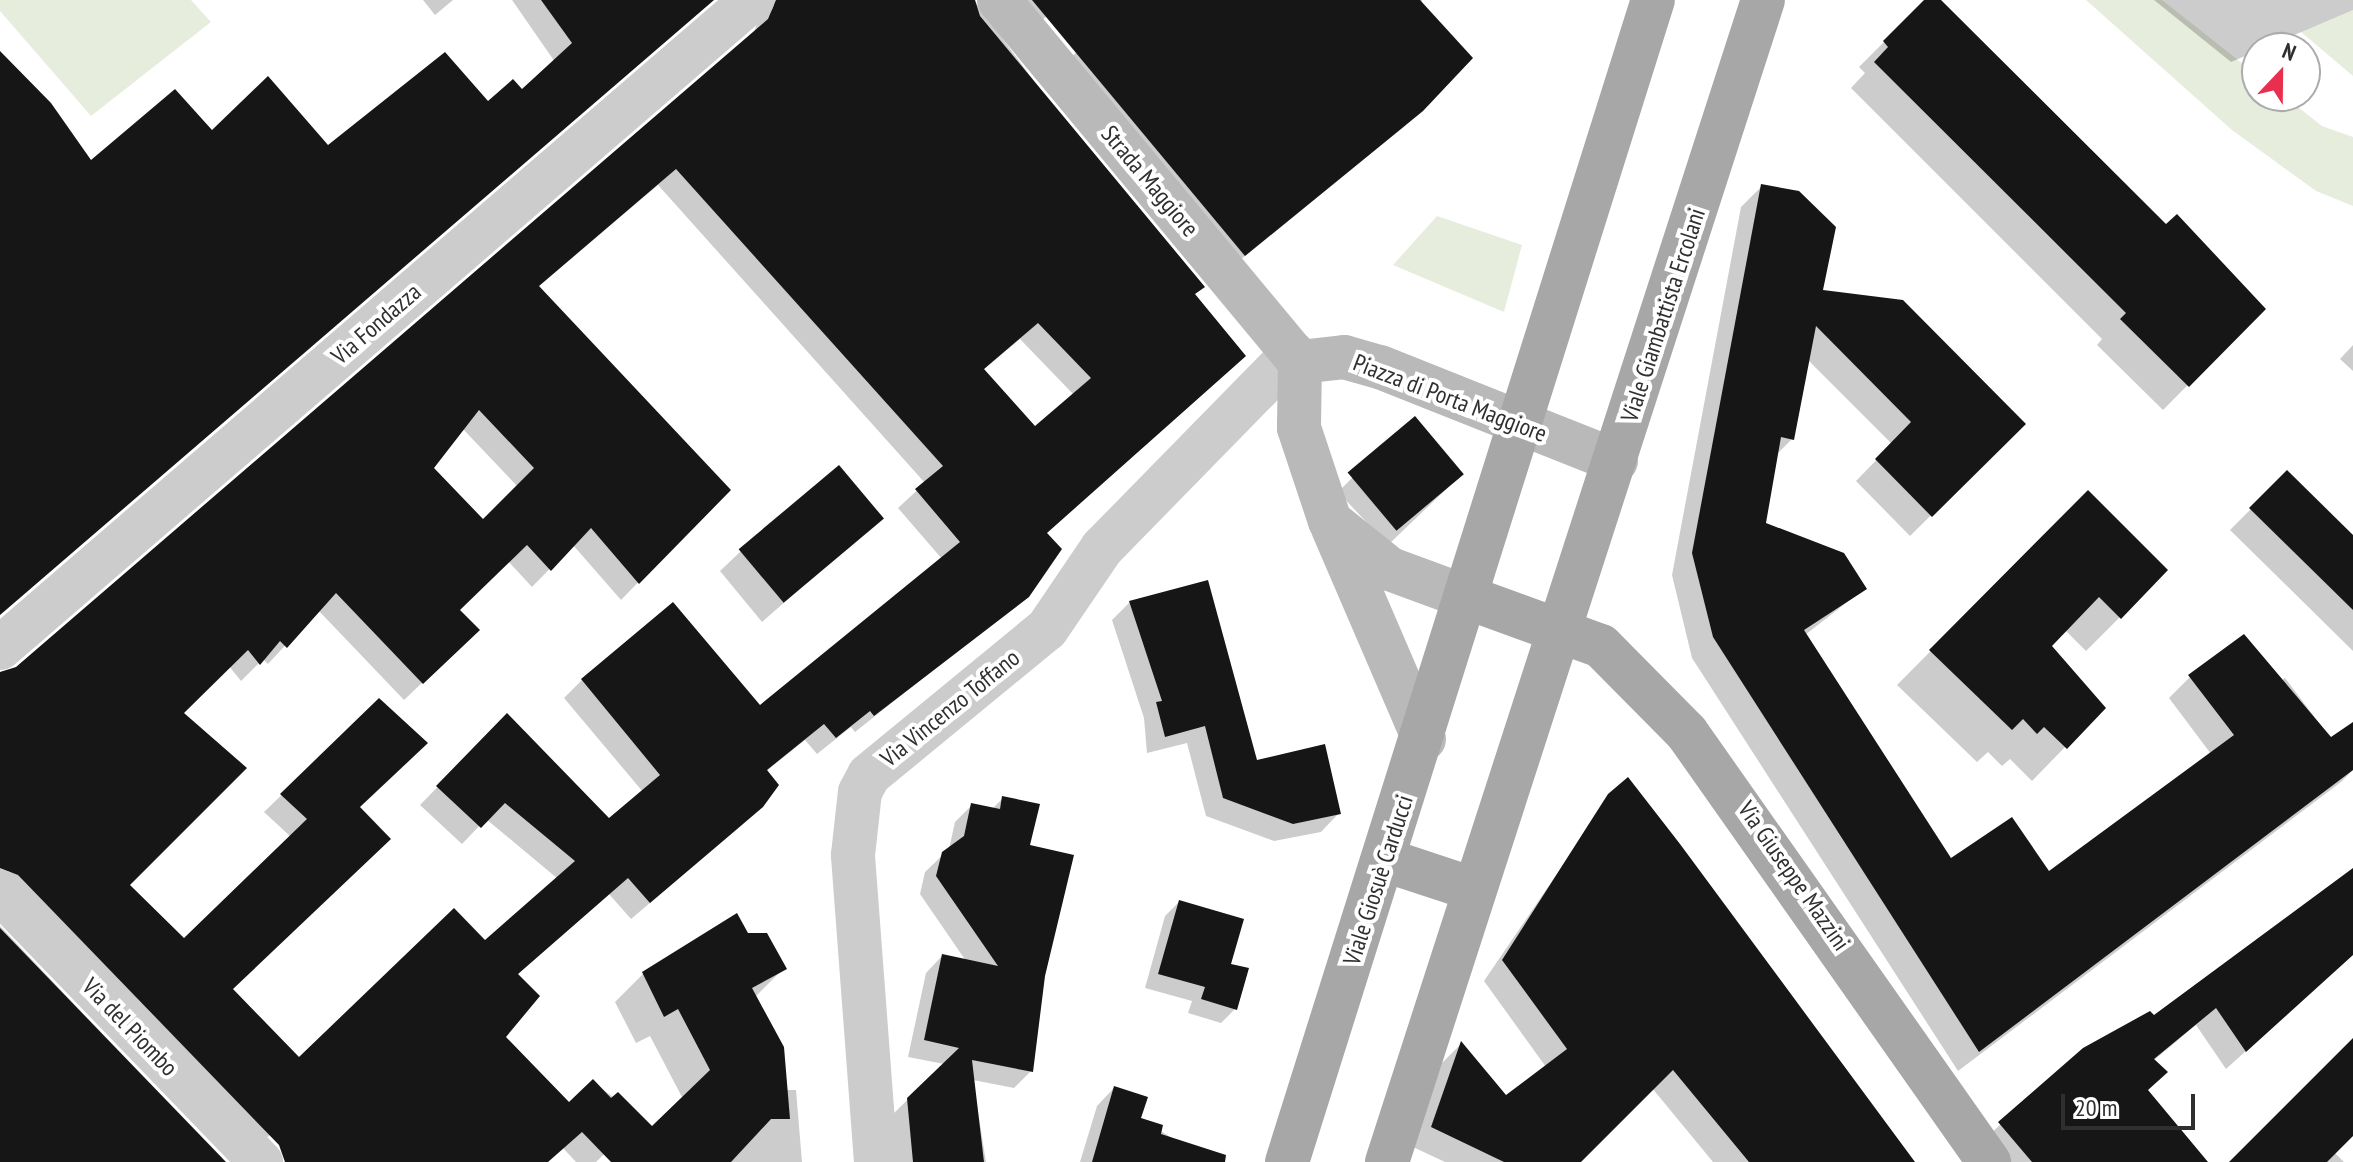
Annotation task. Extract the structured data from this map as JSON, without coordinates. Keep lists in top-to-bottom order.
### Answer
{
  "streets": {
    "main road": ["Viale Giambattista Ercolani", "Via Giuseppe Mazzini", "Viale Giosuè Carducci"],
    "street": [
      "Strada Maggiore",
      "Via Fondazza",
      "Piazza di Porta Maggiore",
      "Via Vincenzo Toffano",
      "Via del Piombo"
    ]
  },
  "crossings": [
    ["Strada Maggiore", "Piazza di Porta Maggiore"],
    ["Strada Maggiore", "Via Vincenzo Toffano"],
    ["Viale Giambattista Ercolani", "Piazza di Porta Maggiore"],
    ["Viale Giambattista Ercolani", "Via Giuseppe Mazzini"],
    ["Piazza di Porta Maggiore", "Via Vincenzo Toffano"]
  ],
  "scale_bar": "20 m",
  "north": "top"
}
